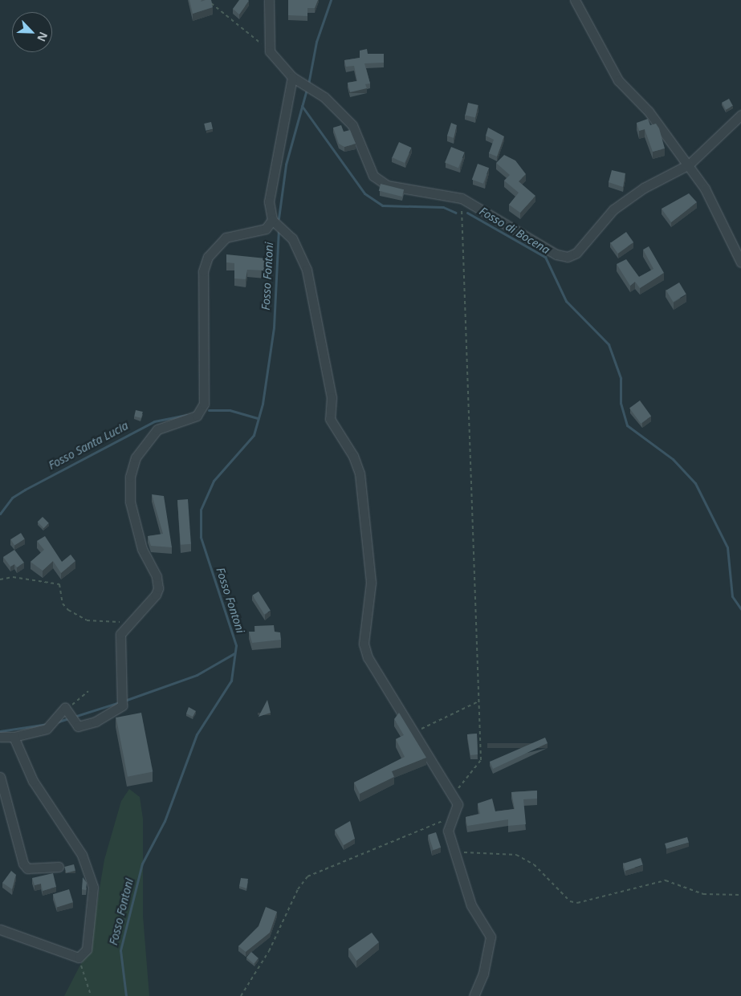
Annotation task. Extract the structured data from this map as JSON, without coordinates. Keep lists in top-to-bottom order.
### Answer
{
  "water": ["Fosso di Bocena", "Fosso Fontoni", "Fosso Santa Lucia"],
  "north": "bottom right"
}
